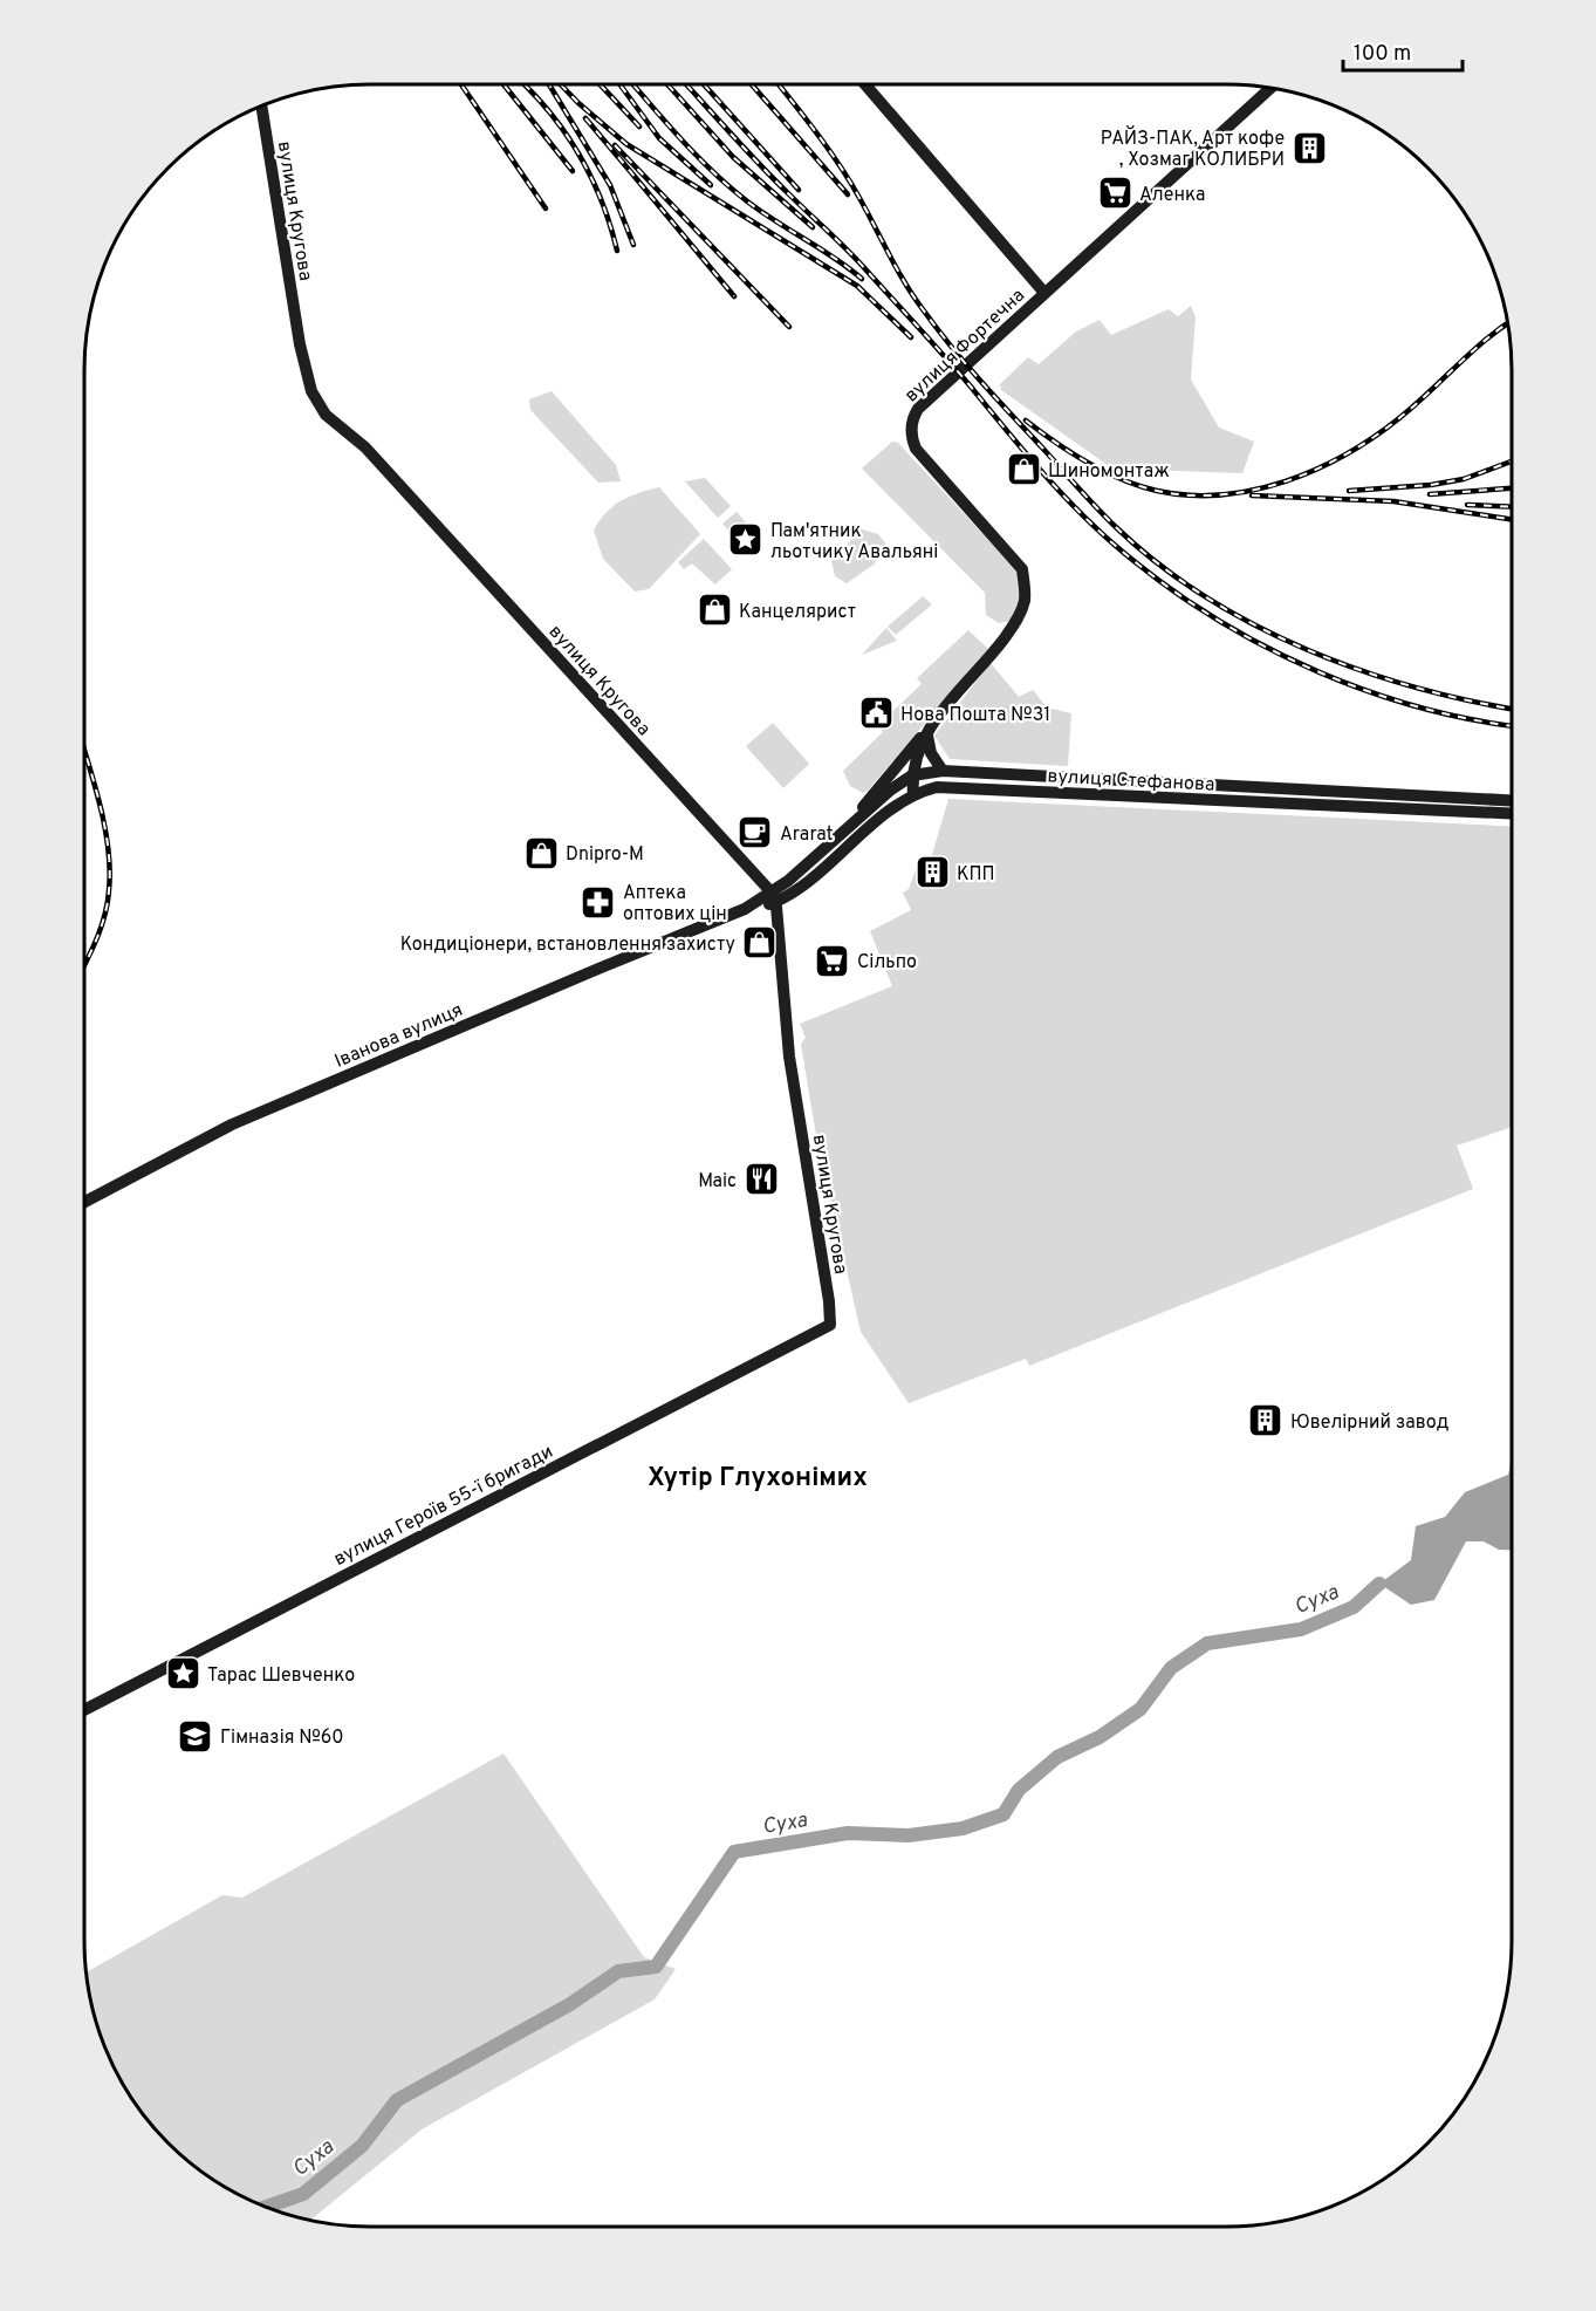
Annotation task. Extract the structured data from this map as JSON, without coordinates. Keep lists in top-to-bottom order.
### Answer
{
  "streets": {
    "street": [
      "вулиця Кругова",
      "вулиця Фортечна",
      "вулиця Стефанова",
      "Іванова вулиця",
      "вулиця Героїв 55-ї бригади"
    ]
  },
  "crossings": [
    ["вулиця Кругова", "вулиця Стефанова"],
    ["вулиця Кругова", "Іванова вулиця"],
    ["вулиця Кругова", "вулиця Героїв 55-ї бригади"],
    ["вулиця Фортечна", "вулиця Стефанова"],
    ["вулиця Стефанова", "Іванова вулиця"]
  ],
  "districts": ["Хутір Глухонімих"],
  "water": ["Суха"],
  "places": {
    "building": ["РАЙЗ-ПАК, Арт кофе , Хозмаг КОЛИБРИ", "КПП", "Ювелірний завод"],
    "supermarket": ["Аленка", "Сільпо"],
    "shop": [
      "Шиномонтаж",
      "Канцелярист",
      "Dnipro-M",
      "Кондиціонери, встановлення захисту"
    ],
    "place": ["Пам'ятник льотчику Авальяні", "Тарас Шевченко"],
    "public building": ["Нова Пошта №31"],
    "cafe": ["Ararat"],
    "pharmacy": ["Аптека оптових цін"],
    "restaurant": ["Маіс"],
    "school or university": ["Гімназія №60"]
  },
  "scale_bar": "100 m"
}
